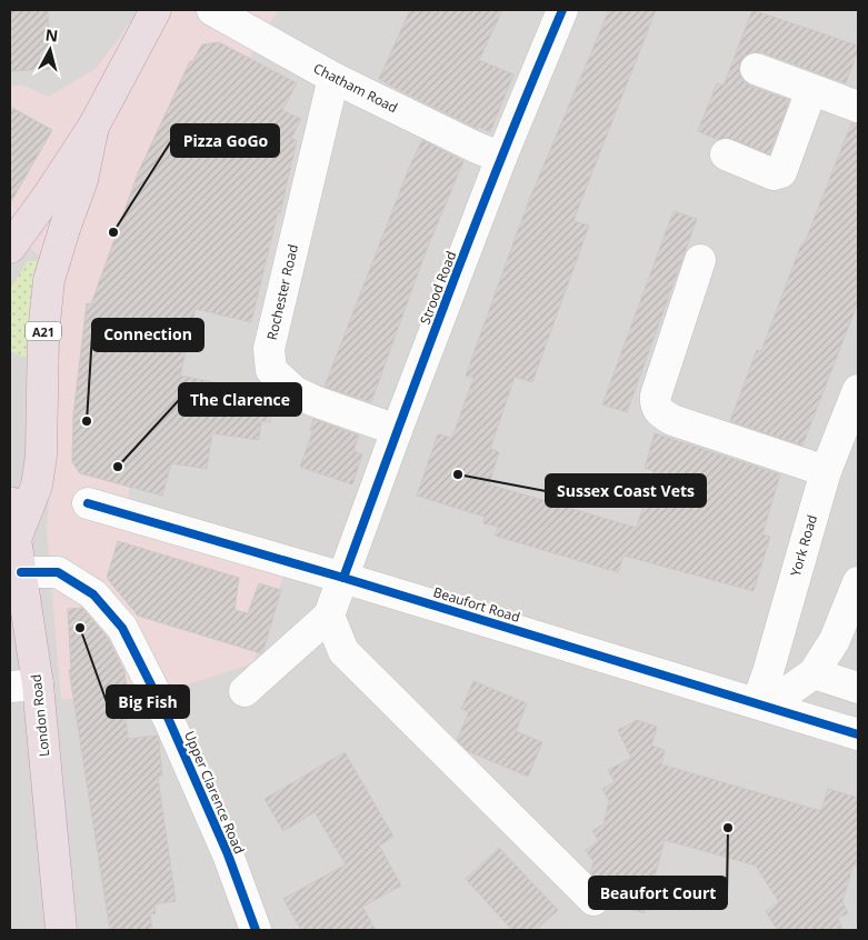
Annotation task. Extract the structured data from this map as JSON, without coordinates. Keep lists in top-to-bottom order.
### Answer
{
  "streets": {
    "highway": ["A21", "London Road"],
    "street": [
      "Chatham Road",
      "Strood Road",
      "Rochester Road",
      "York Road",
      "Beaufort Road",
      "Upper Clarence Road"
    ]
  },
  "crossings": [
    ["Chatham Road", "Strood Road"],
    ["Chatham Road", "Rochester Road"],
    ["Strood Road", "Rochester Road"],
    ["Strood Road", "Beaufort Road"],
    ["A21", "London Road"],
    ["York Road", "Beaufort Road"],
    ["London Road", "Upper Clarence Road"]
  ],
  "places": [
    "Pizza GoGo",
    "Connection",
    "The Clarence",
    "Sussex Coast Vets",
    "Big Fish",
    "Beaufort Court"
  ],
  "north": "top"
}
